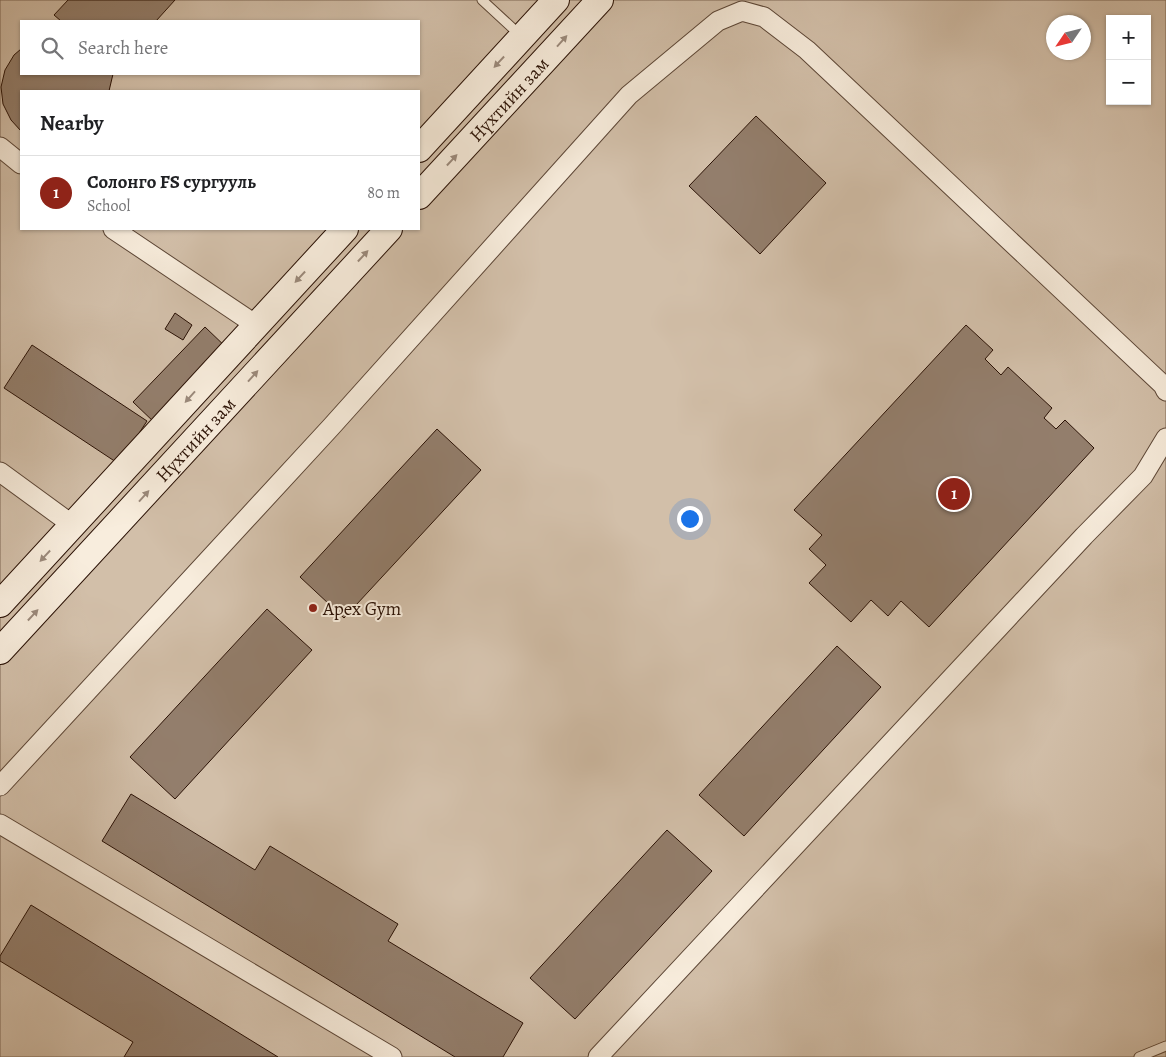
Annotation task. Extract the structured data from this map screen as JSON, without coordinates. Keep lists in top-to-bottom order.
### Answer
{
  "streets": {
    "main road": ["Нүхтийн зам"]
  },
  "places": ["Apex Gym"],
  "north": "bottom left",
  "page": {
    "map_buttons": ["+", "−"],
    "search": "Search here",
    "heading": "Nearby",
    "list": [
      {
        "mark": "1",
        "name": "Солонго FS сургууль",
        "note": "School",
        "value": "80 m"
      }
    ],
    "pins": "1"
  }
}
